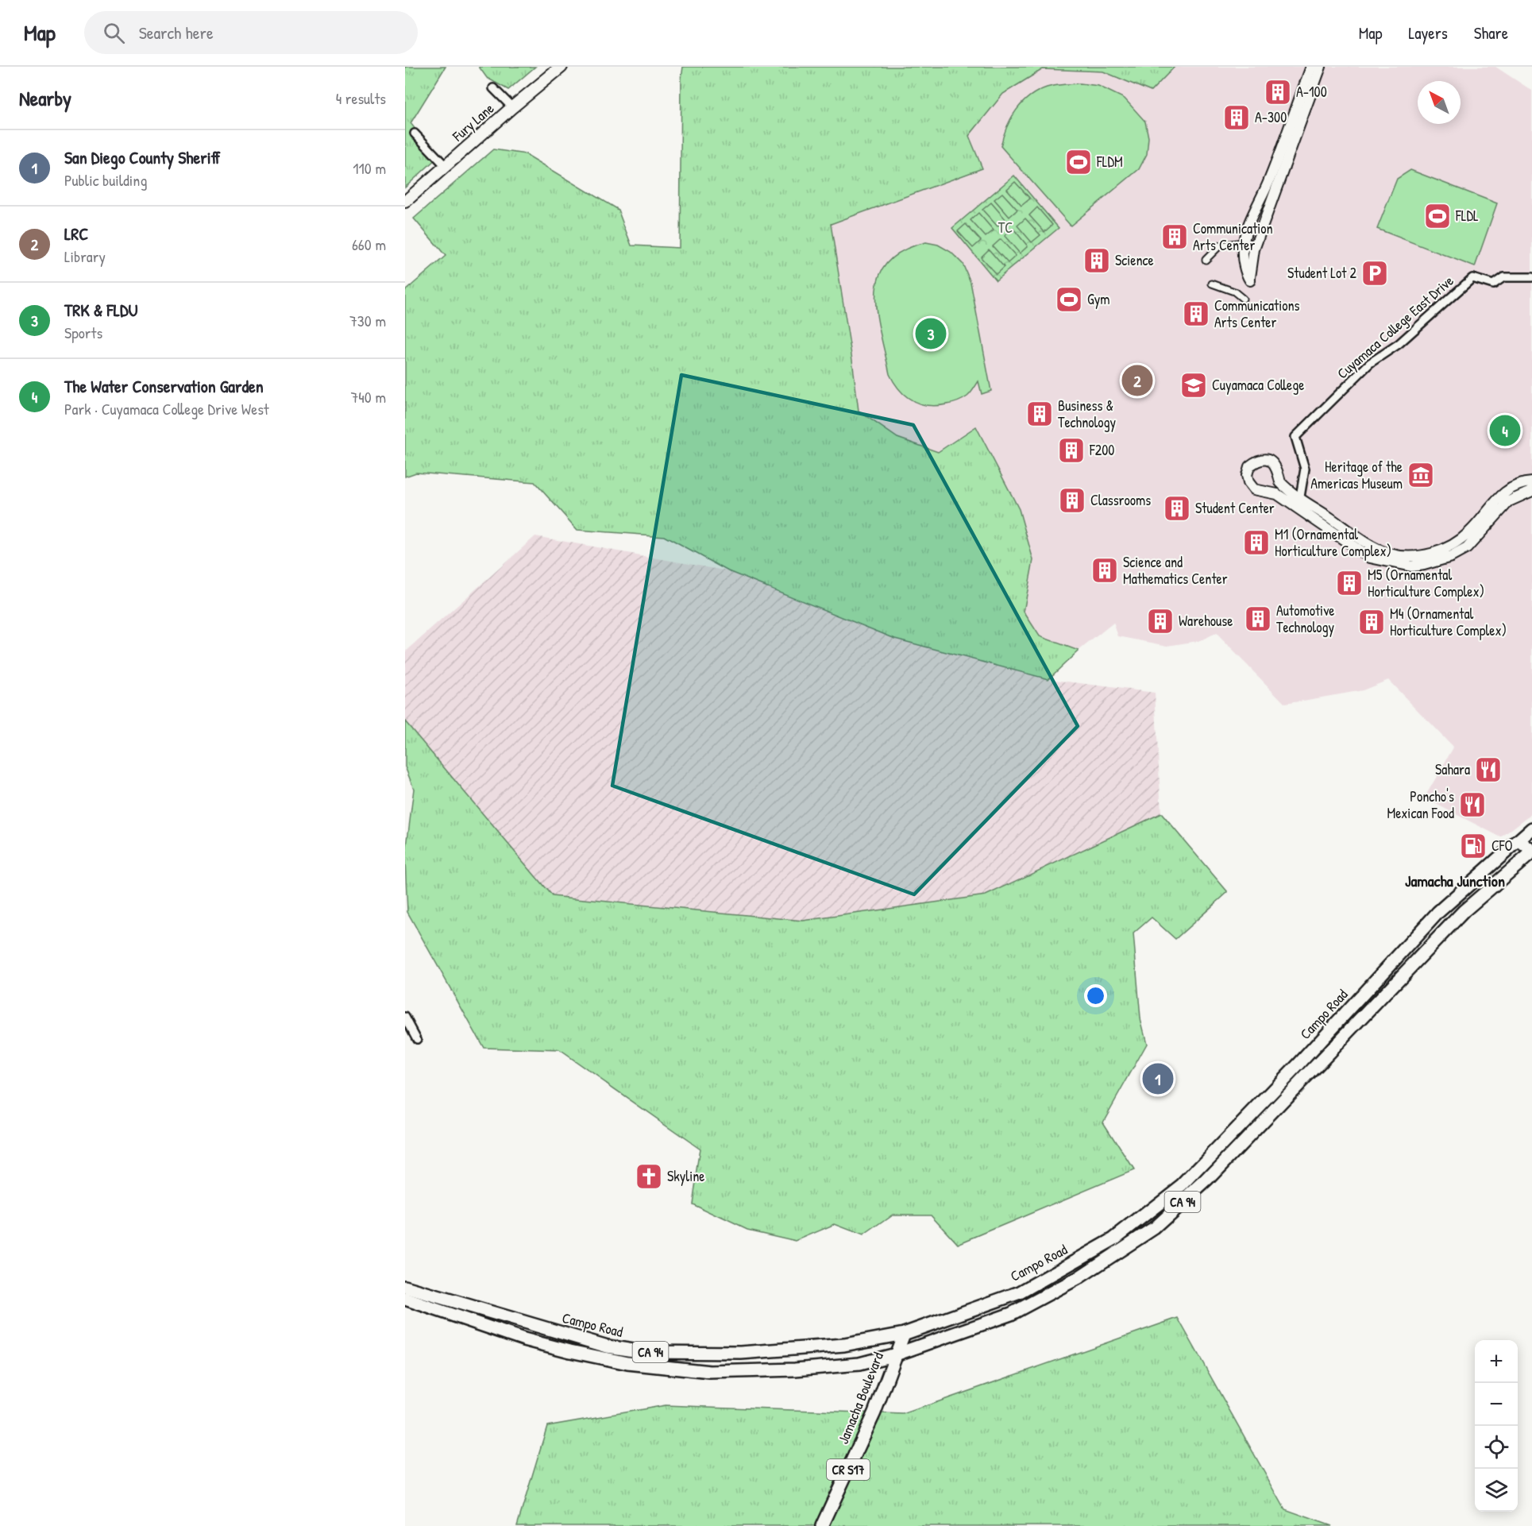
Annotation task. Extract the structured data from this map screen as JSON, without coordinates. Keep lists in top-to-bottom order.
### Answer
{
  "streets": {
    "main road": [
      "Fury Lane",
      "Campo Road",
      "CA 94",
      "Jamacha Boulevard",
      "CR S17"
    ],
    "street": ["Cuyamaca College East Drive"]
  },
  "crossings": [
    ["Campo Road", "Jamacha Boulevard"]
  ],
  "districts": ["Jamacha Junction"],
  "parks": ["TC"],
  "places": {
    "building": [
      "A-100",
      "A-300",
      "Communication Arts Center",
      "Science",
      "Communications Arts Center",
      "Business & Technology",
      "F200",
      "Classrooms",
      "Student Center",
      "M1 (Ornamental Horticulture Complex)",
      "Science and Mathematics Center",
      "M5 (Ornamental Horticulture Complex)",
      "Automotive Technology",
      "Warehouse",
      "M4 (Ornamental Horticulture Complex)"
    ],
    "sports": ["FLDM", "FLDL", "Gym"],
    "parking": ["Student Lot 2"],
    "school or university": ["Cuyamaca College"],
    "museum": ["Heritage of the Americas Museum"],
    "restaurant": ["Sahara", "Poncho's Mexican Food"],
    "fuel station": ["CFO"],
    "church": ["Skyline"]
  },
  "north": "top left",
  "page": {
    "header": "Map",
    "search": "Search here",
    "nav": ["Map", "Layers", "Share"],
    "heading": ["Nearby", "4 results"],
    "list": [
      {
        "mark": "1",
        "name": "San Diego County Sheriff",
        "note": "Public building",
        "value": "110 m"
      },
      {
        "mark": "2",
        "name": "LRC",
        "note": "Library",
        "value": "660 m"
      },
      {
        "mark": "3",
        "name": "TRK & FLDU",
        "note": "Sports",
        "value": "730 m"
      },
      {
        "mark": "4",
        "name": "The Water Conservation Garden",
        "note": "Park · Cuyamaca College Drive West",
        "value": "740 m"
      }
    ],
    "pins": [
      "3",
      "2",
      "4",
      "1"
    ],
    "map_buttons": ["+", "−"]
  }
}
